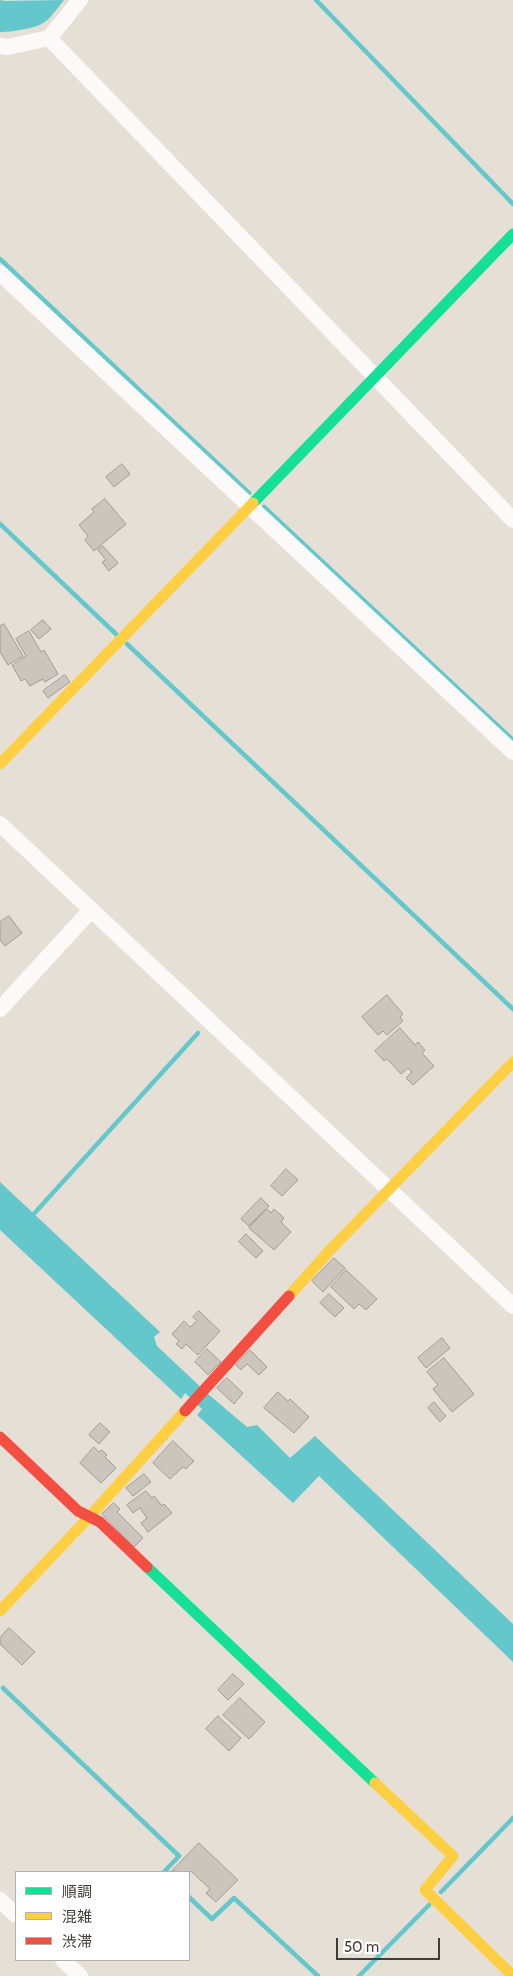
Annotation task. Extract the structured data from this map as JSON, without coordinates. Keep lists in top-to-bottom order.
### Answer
{
  "legend": ["順調", "混雑", "渋滞"],
  "scale_bar": "50 m"
}
